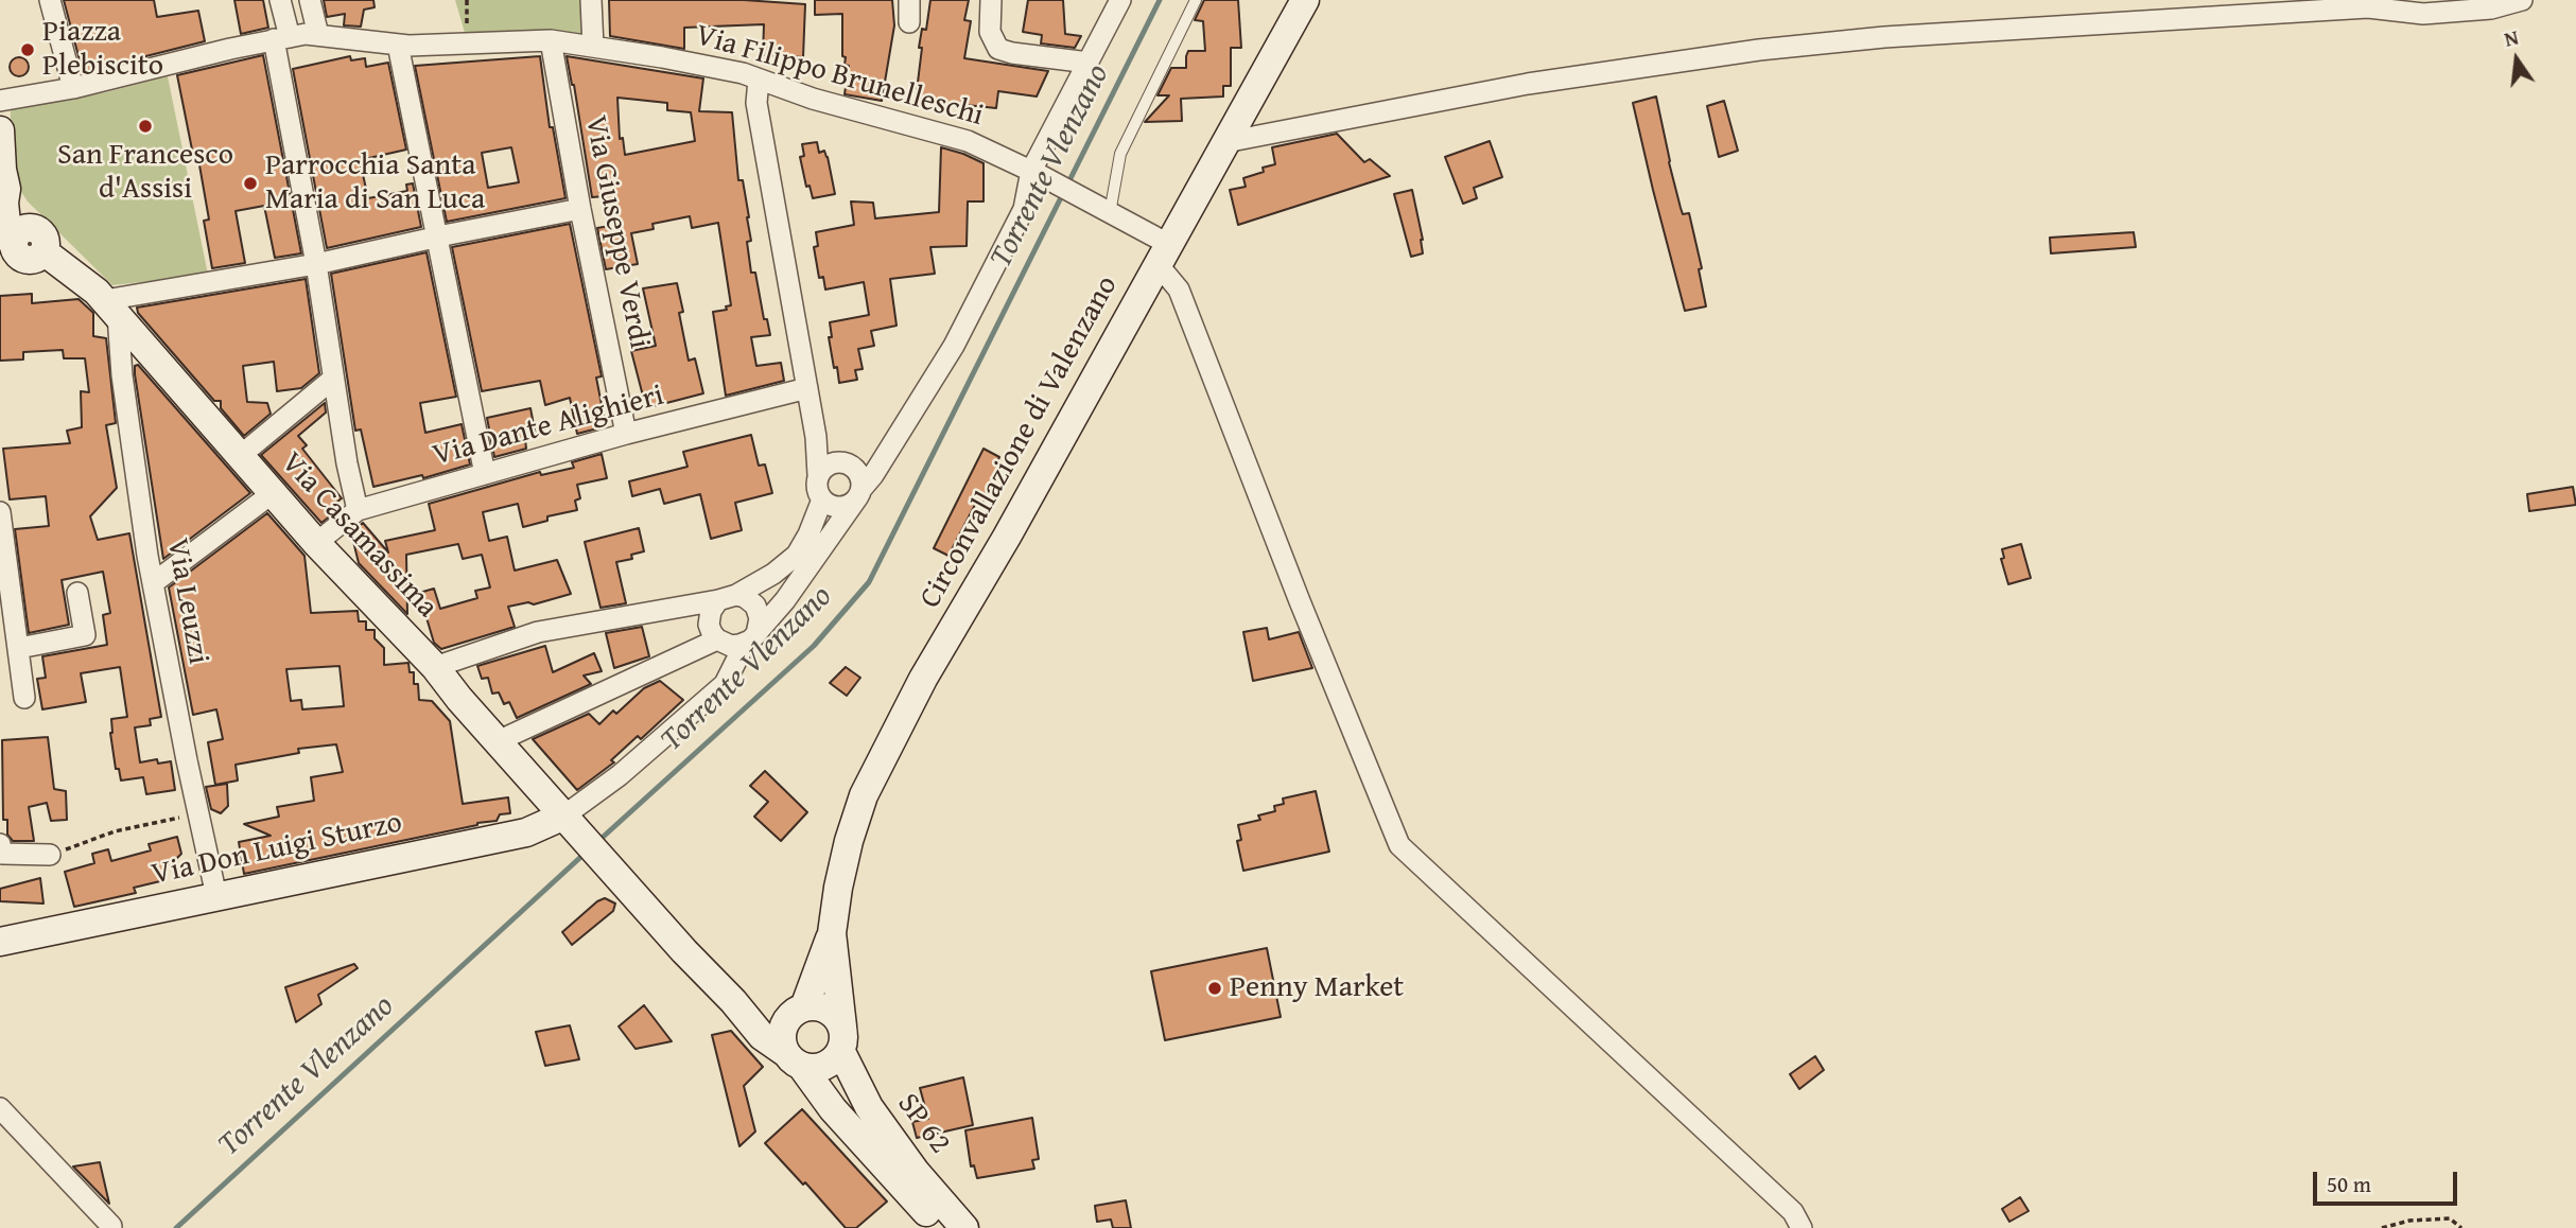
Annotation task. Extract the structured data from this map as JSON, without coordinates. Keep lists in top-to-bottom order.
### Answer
{
  "streets": {
    "main road": [
      "Circonvallazione di Valenzano",
      "Via Casamassima",
      "Via Don Luigi Sturzo",
      "SP 62"
    ],
    "street": [
      "Via Filippo Brunelleschi",
      "Via Giuseppe Verdi",
      "Via Dante Alighieri",
      "Via Leuzzi"
    ]
  },
  "crossings": [
    ["Via Filippo Brunelleschi", "Via Giuseppe Verdi"],
    ["Via Filippo Brunelleschi", "Circonvallazione di Valenzano"],
    ["Via Giuseppe Verdi", "Via Dante Alighieri"],
    ["Via Dante Alighieri", "Via Casamassima"],
    ["Via Casamassima", "Via Leuzzi"],
    ["Via Casamassima", "Via Don Luigi Sturzo"],
    ["Via Casamassima", "SP 62"],
    ["Via Leuzzi", "Via Don Luigi Sturzo"]
  ],
  "water": ["Torrente Vlenzano"],
  "places": [
    "Piazza Plebiscito",
    "San Francesco d'Assisi",
    "Parrocchia Santa Maria di San Luca",
    "Penny Market"
  ],
  "scale_bar": "50 m",
  "north": "top"
}
